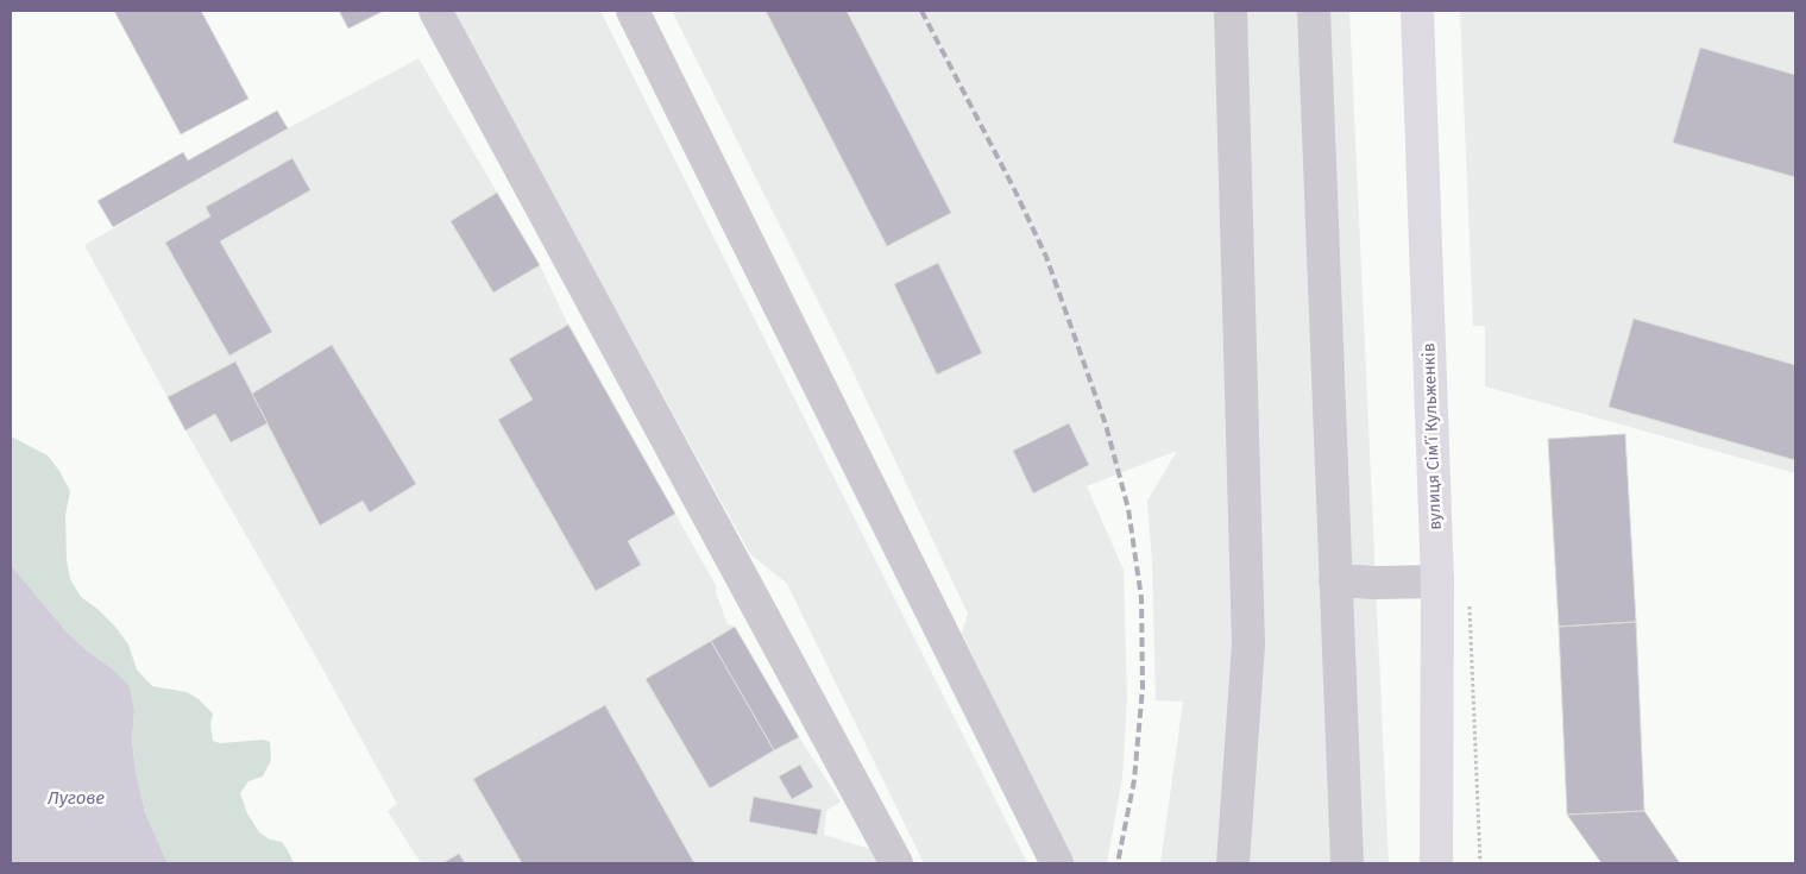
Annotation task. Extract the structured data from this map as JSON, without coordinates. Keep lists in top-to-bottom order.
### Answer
{
  "streets": {
    "main road": ["вулиця Сімʼї Кульженків"]
  },
  "water": ["Лугове"]
}
